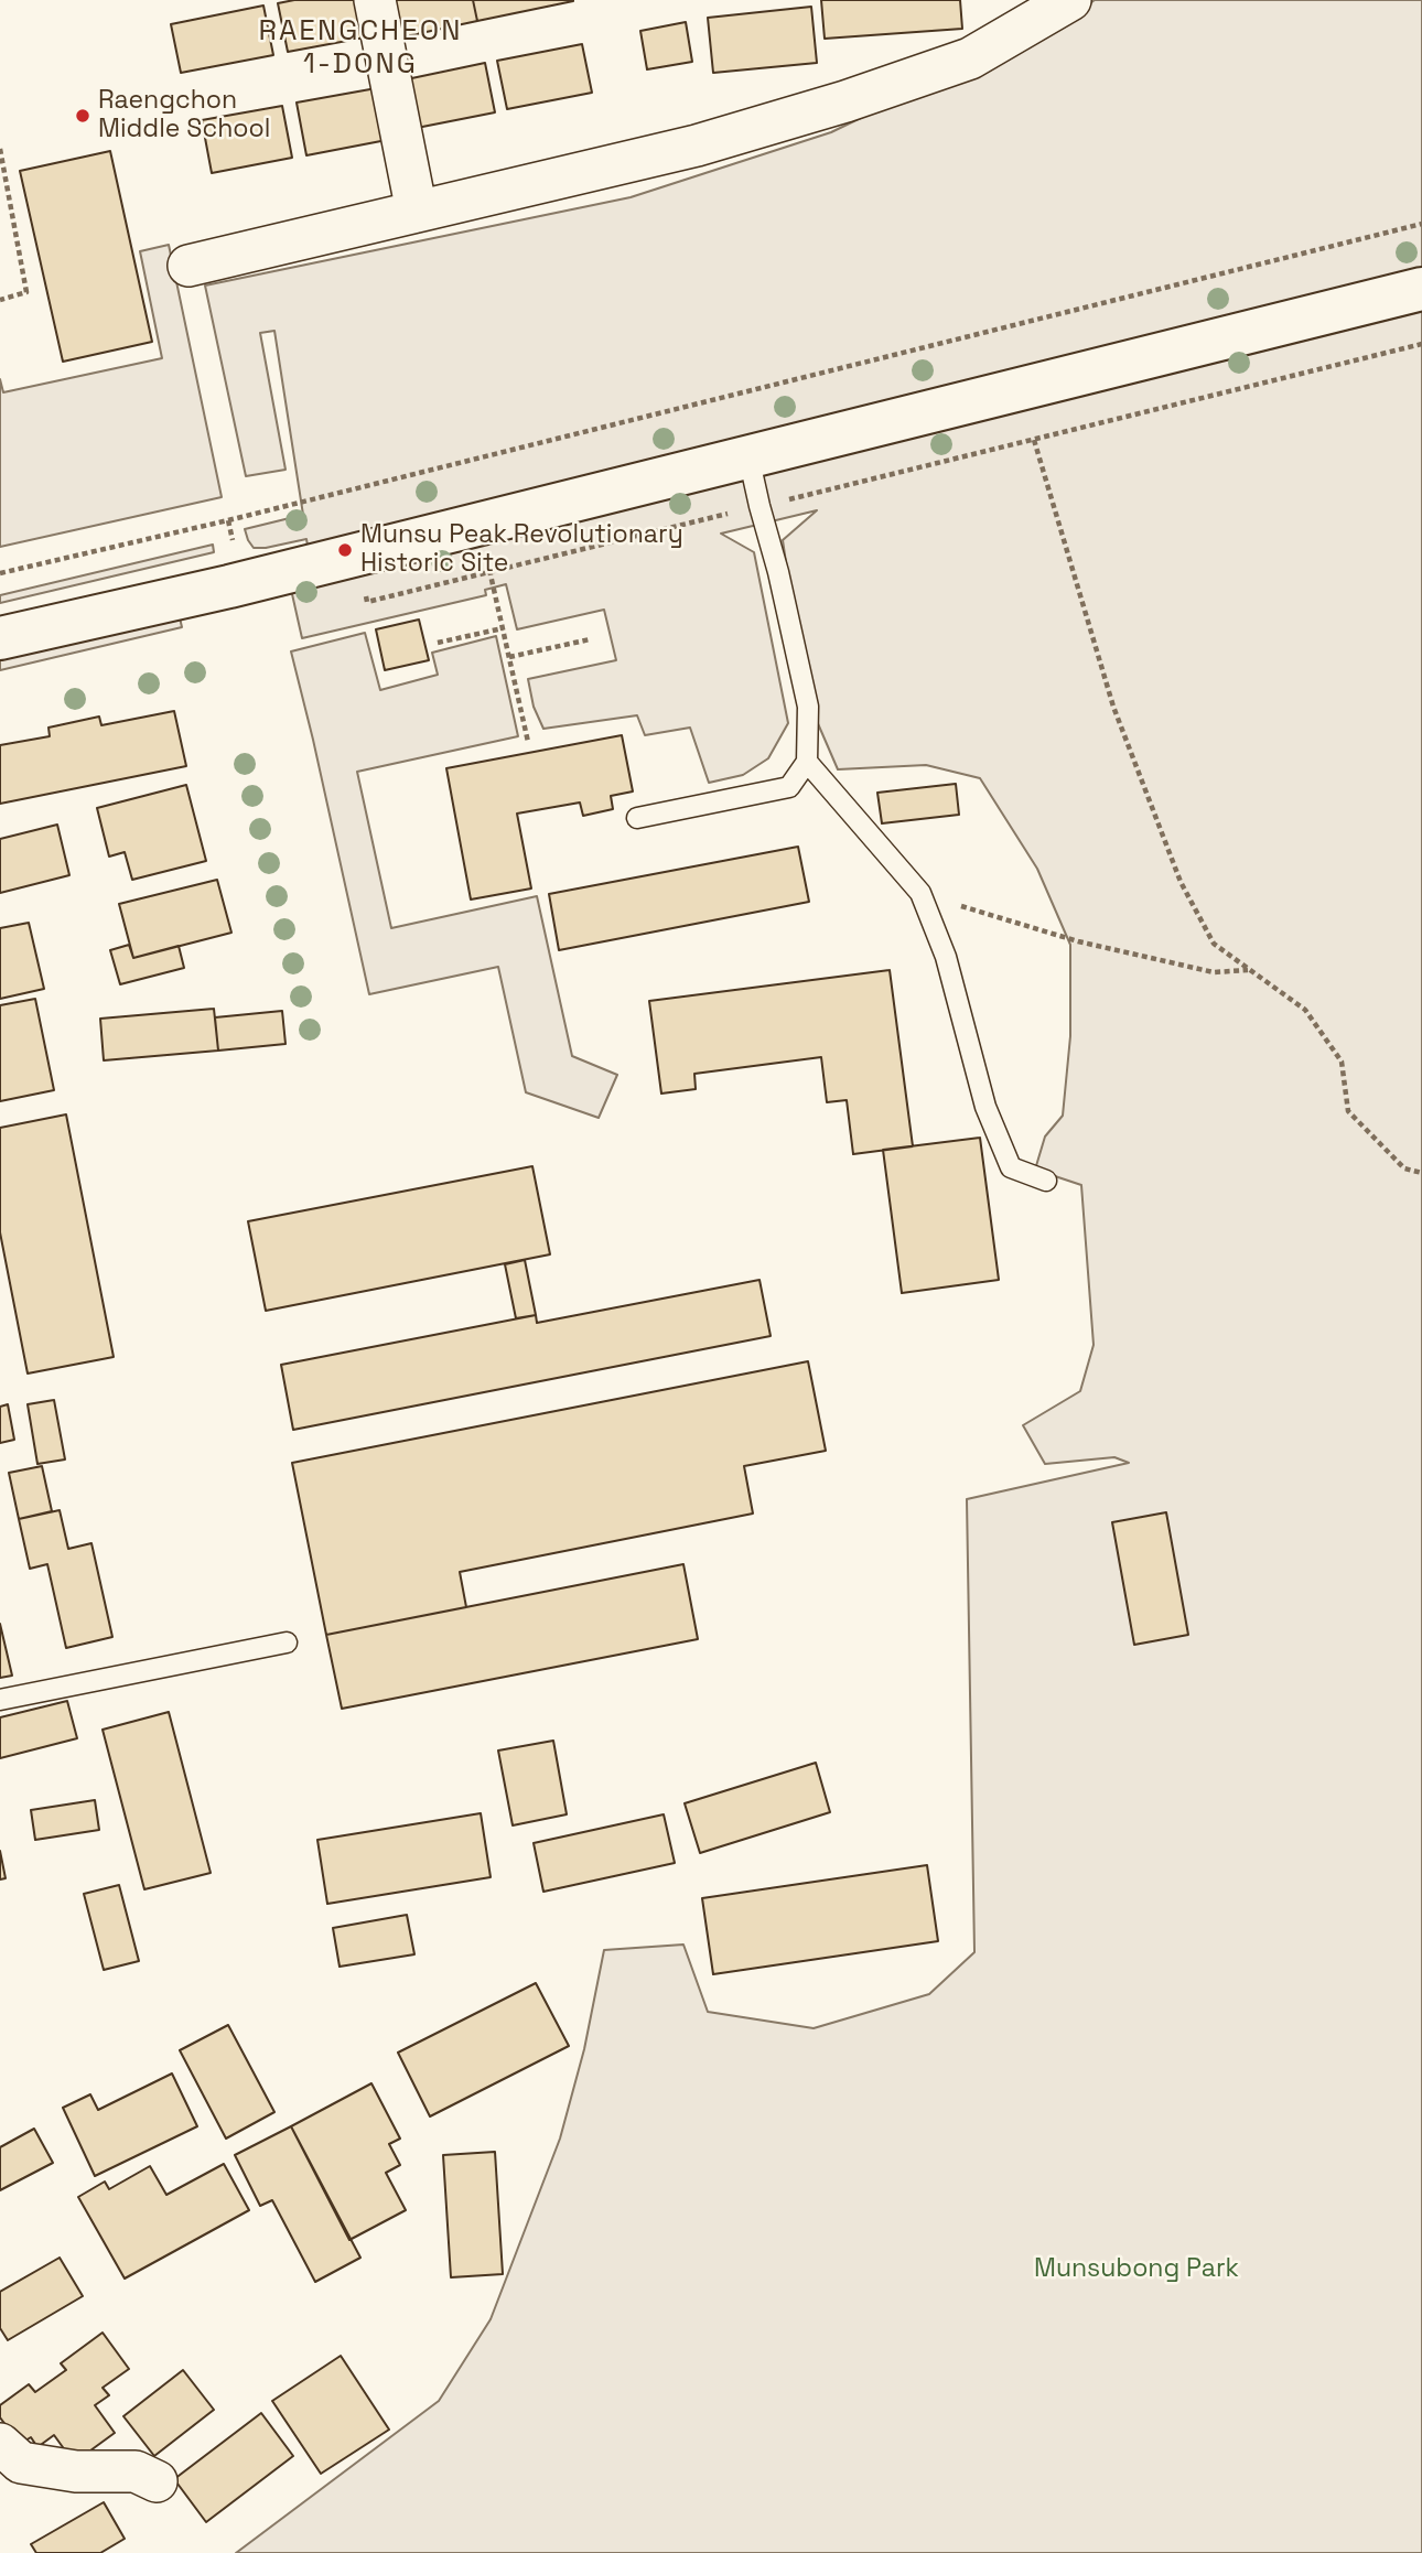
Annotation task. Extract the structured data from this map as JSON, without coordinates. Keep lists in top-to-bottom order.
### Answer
{
  "districts": ["RAENGCHEON 1-DONG"],
  "parks": ["Munsubong Park"],
  "places": ["Raengchon Middle School", "Munsu Peak Revolutionary Historic Site"]
}
